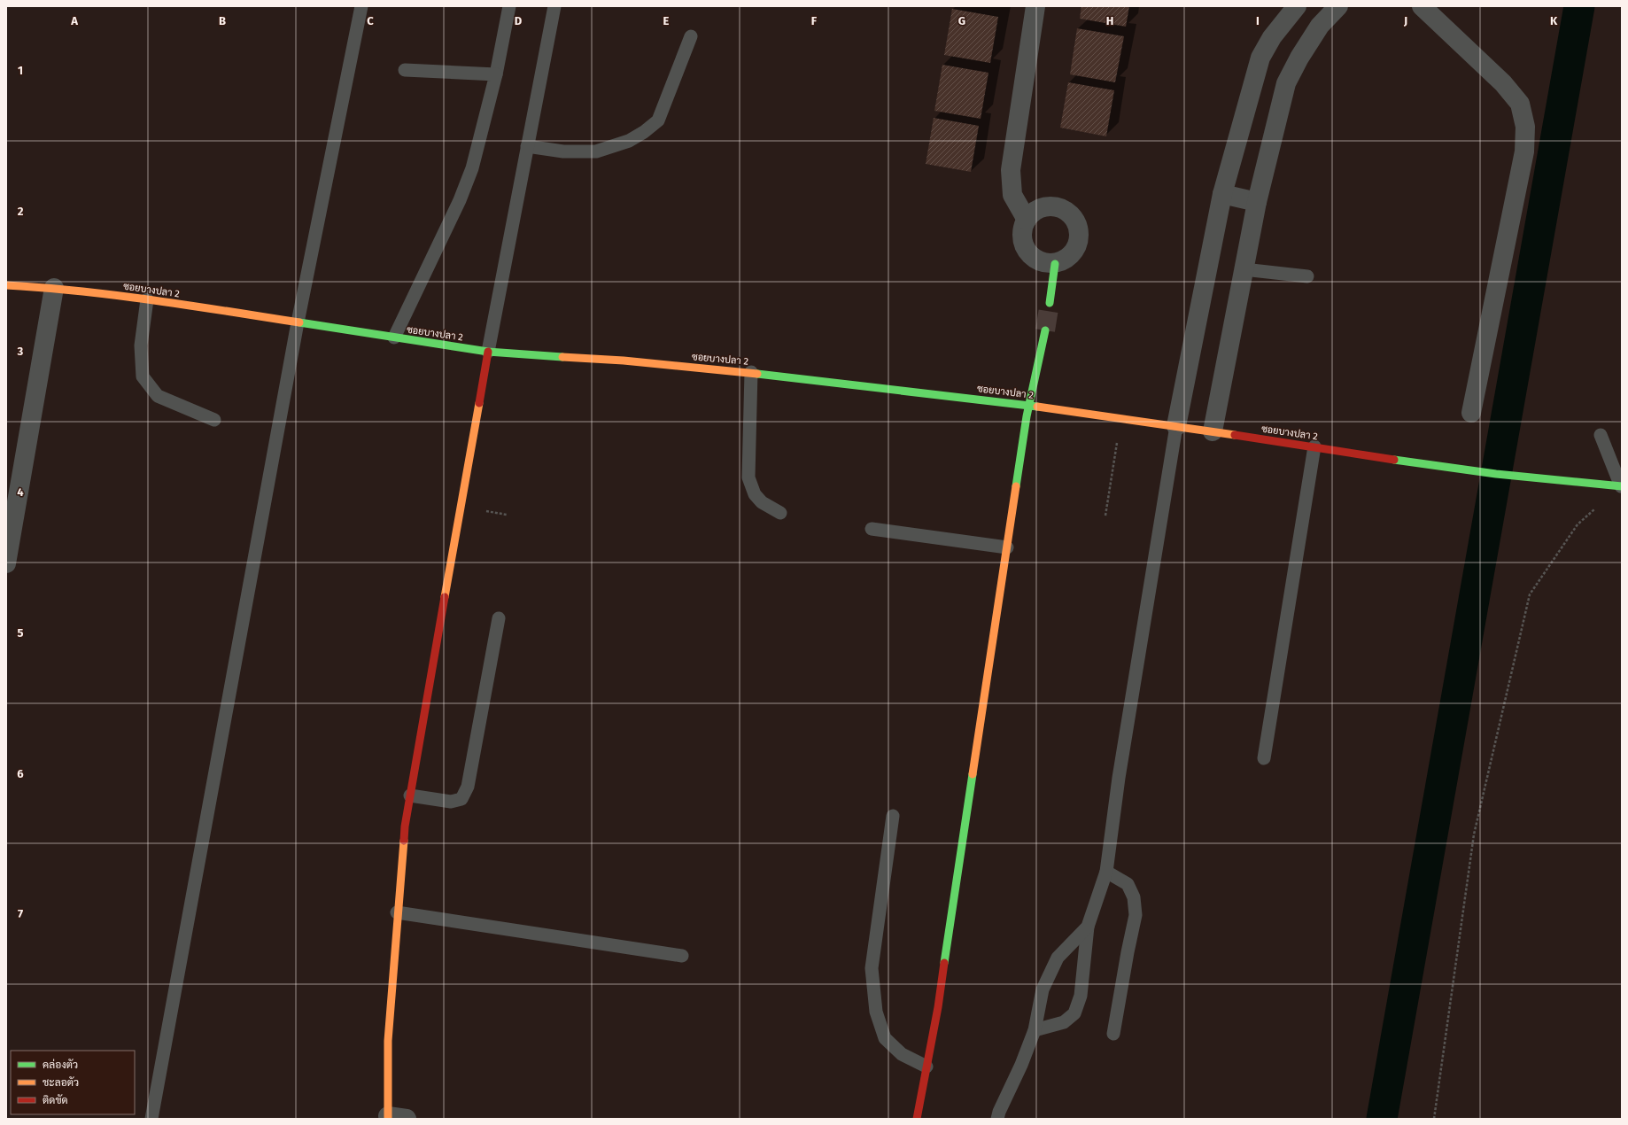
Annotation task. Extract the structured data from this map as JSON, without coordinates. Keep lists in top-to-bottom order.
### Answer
{
  "streets": {
    "street": ["ซอยบางปลา 2"]
  },
  "legend": ["คล่องตัว", "ชะลอตัว", "ติดขัด"],
  "grid": {
    "columns": [
      "A",
      "B",
      "C",
      "D",
      "E",
      "F",
      "G",
      "H",
      "I",
      "J",
      "K"
    ],
    "rows": [
      "1",
      "2",
      "3",
      "4",
      "5",
      "6",
      "7"
    ]
  }
}
